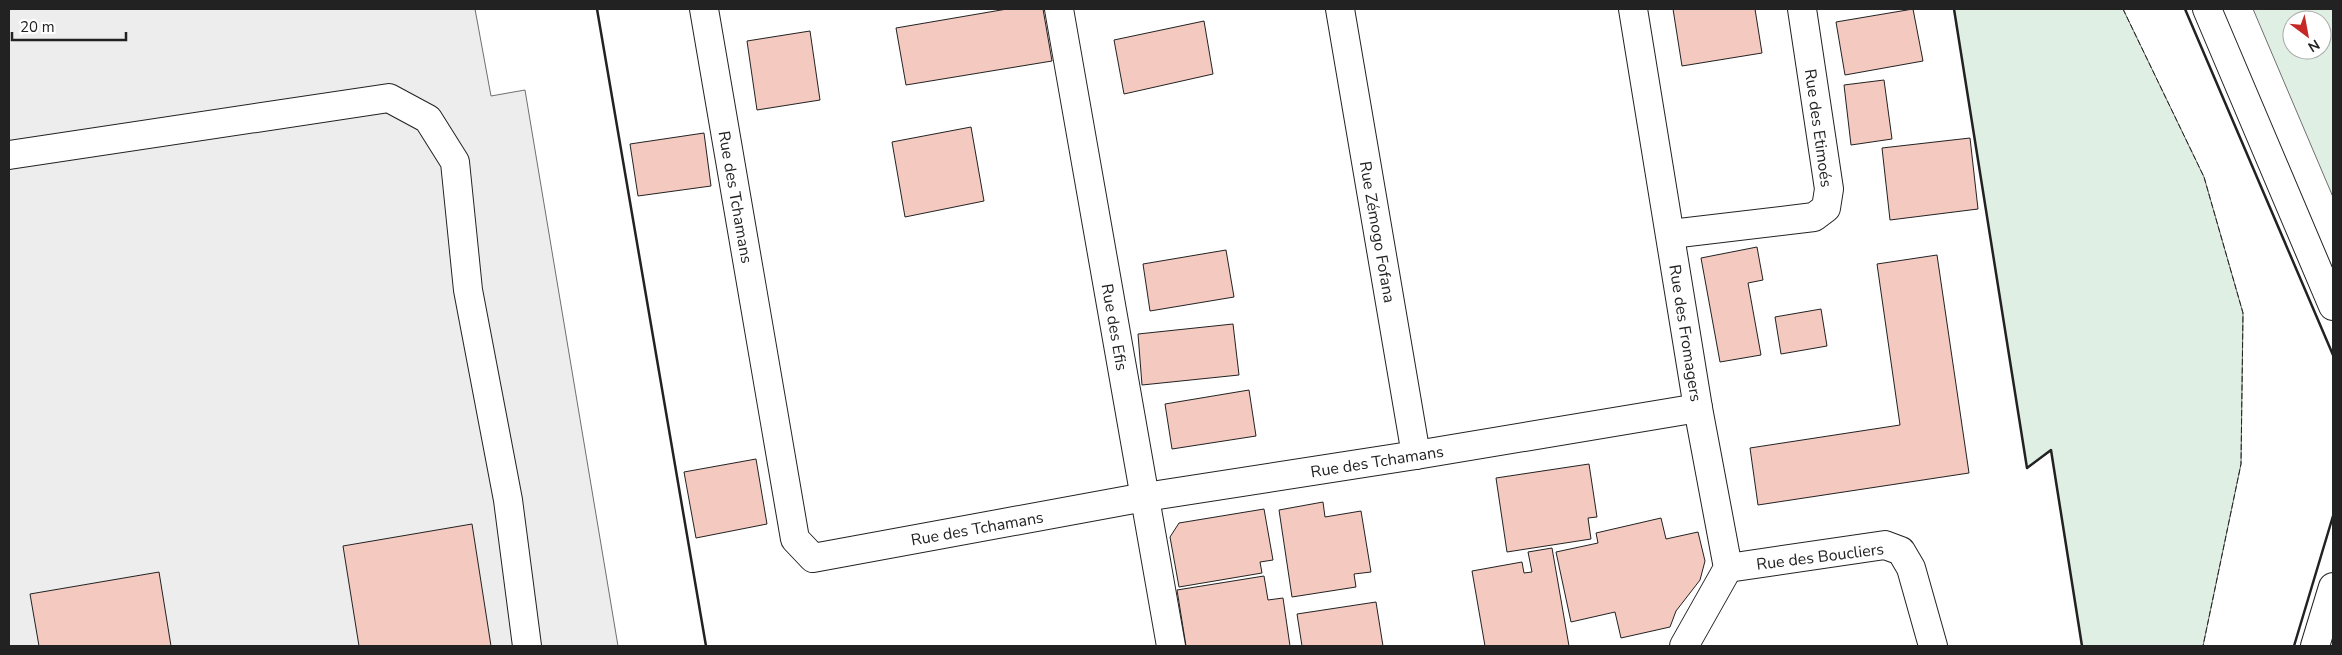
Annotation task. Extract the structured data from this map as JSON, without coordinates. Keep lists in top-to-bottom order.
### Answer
{
  "streets": {
    "street": [
      "Rue des Etimoés",
      "Rue des Tchamans",
      "Rue Zémogo Fofana",
      "Rue des Efis",
      "Rue des Fromagers",
      "Rue des Boucliers"
    ]
  },
  "crossings": [
    ["Rue des Etimoés", "Rue des Fromagers"],
    ["Rue des Tchamans", "Rue Zémogo Fofana"],
    ["Rue des Tchamans", "Rue des Efis"],
    ["Rue des Tchamans", "Rue des Fromagers"],
    ["Rue des Fromagers", "Rue des Boucliers"]
  ],
  "scale_bar": "20 m",
  "north": "bottom right"
}
